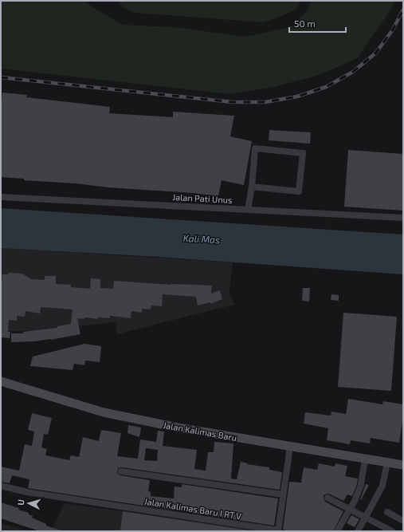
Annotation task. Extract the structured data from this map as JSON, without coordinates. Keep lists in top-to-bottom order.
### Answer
{
  "streets": {
    "street": ["Jalan Pati Unus", "Jalan Kalimas Baru", "Jalan Kalimas Baru I RT V"]
  },
  "water": ["Kali Mas"],
  "scale_bar": "50 m",
  "north": "left"
}
